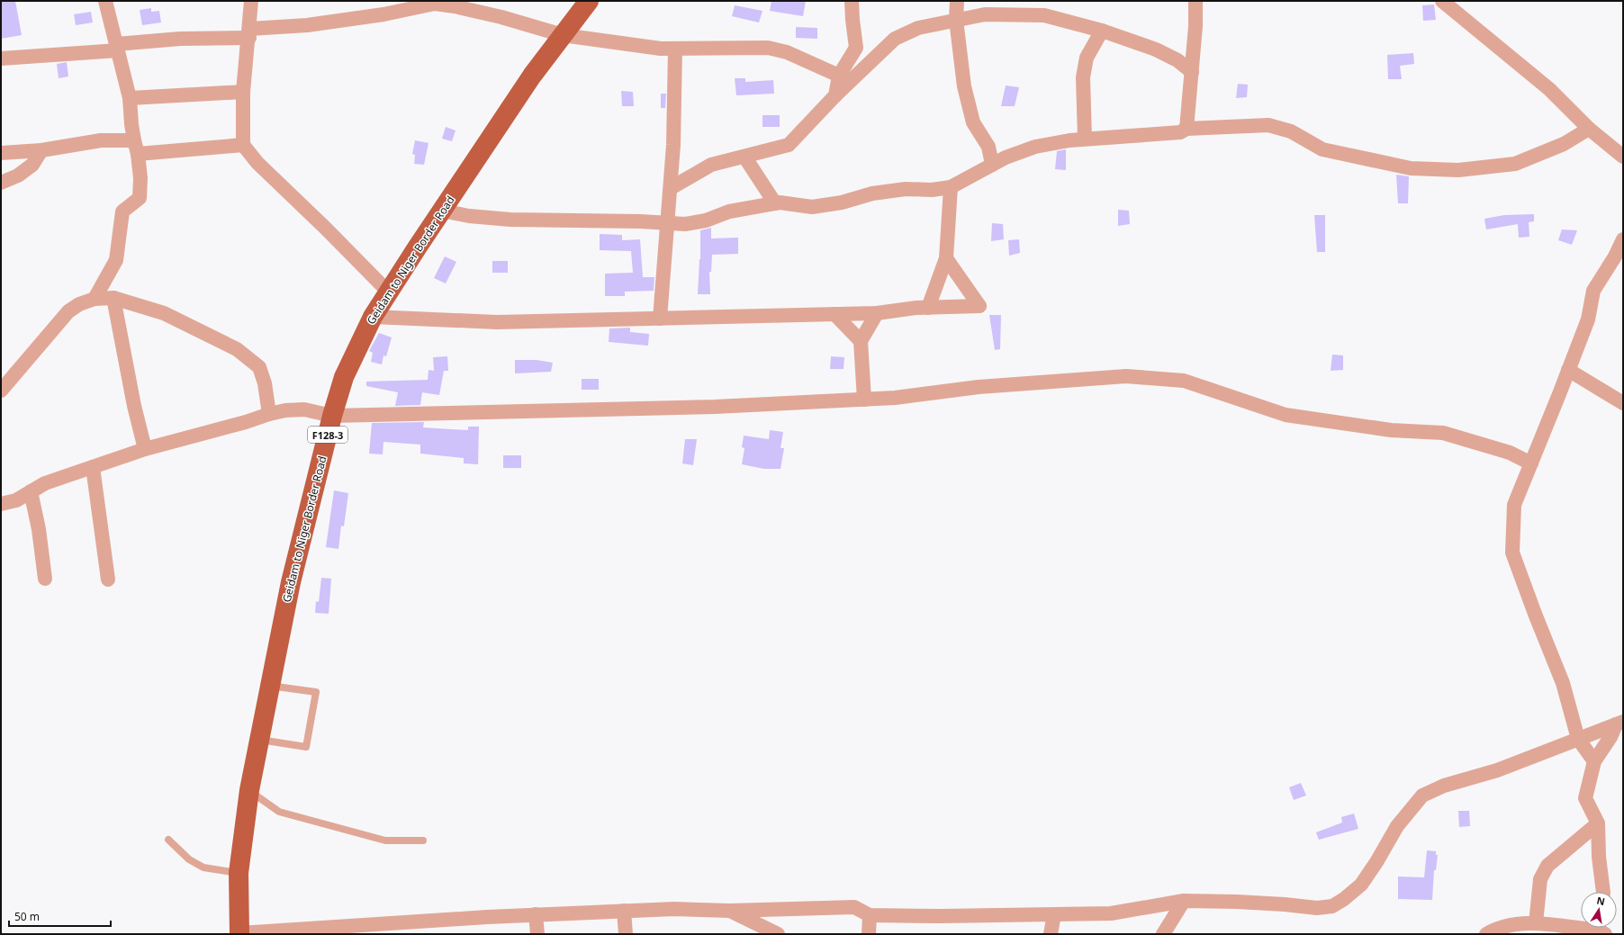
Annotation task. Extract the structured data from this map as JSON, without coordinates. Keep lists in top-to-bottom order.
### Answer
{
  "streets": {
    "main road": ["Geidam to Niger Border Road", "F128-3"]
  },
  "scale_bar": "50 m",
  "north": "top"
}
